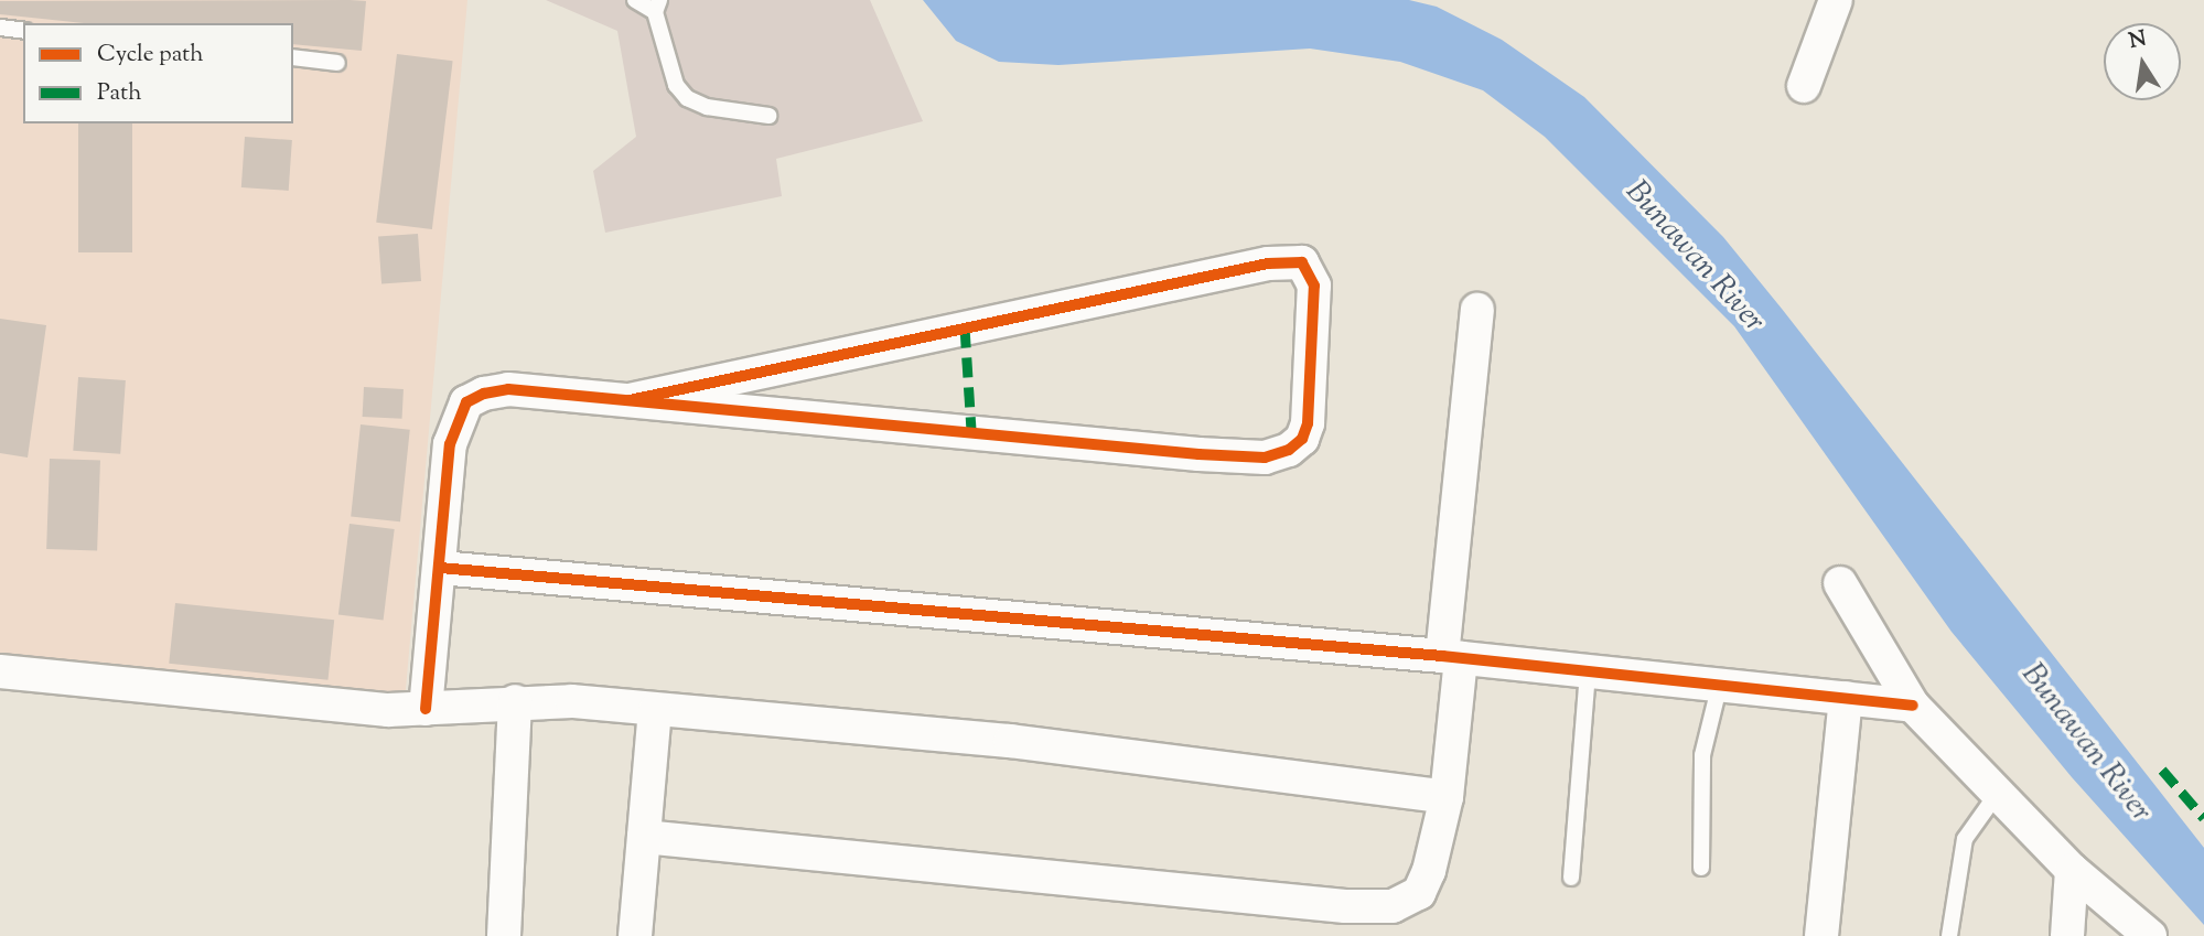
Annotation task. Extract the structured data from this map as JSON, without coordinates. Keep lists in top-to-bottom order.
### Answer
{
  "water": ["Bunawan River"],
  "legend": ["Cycle path", "Path"],
  "north": "top"
}
